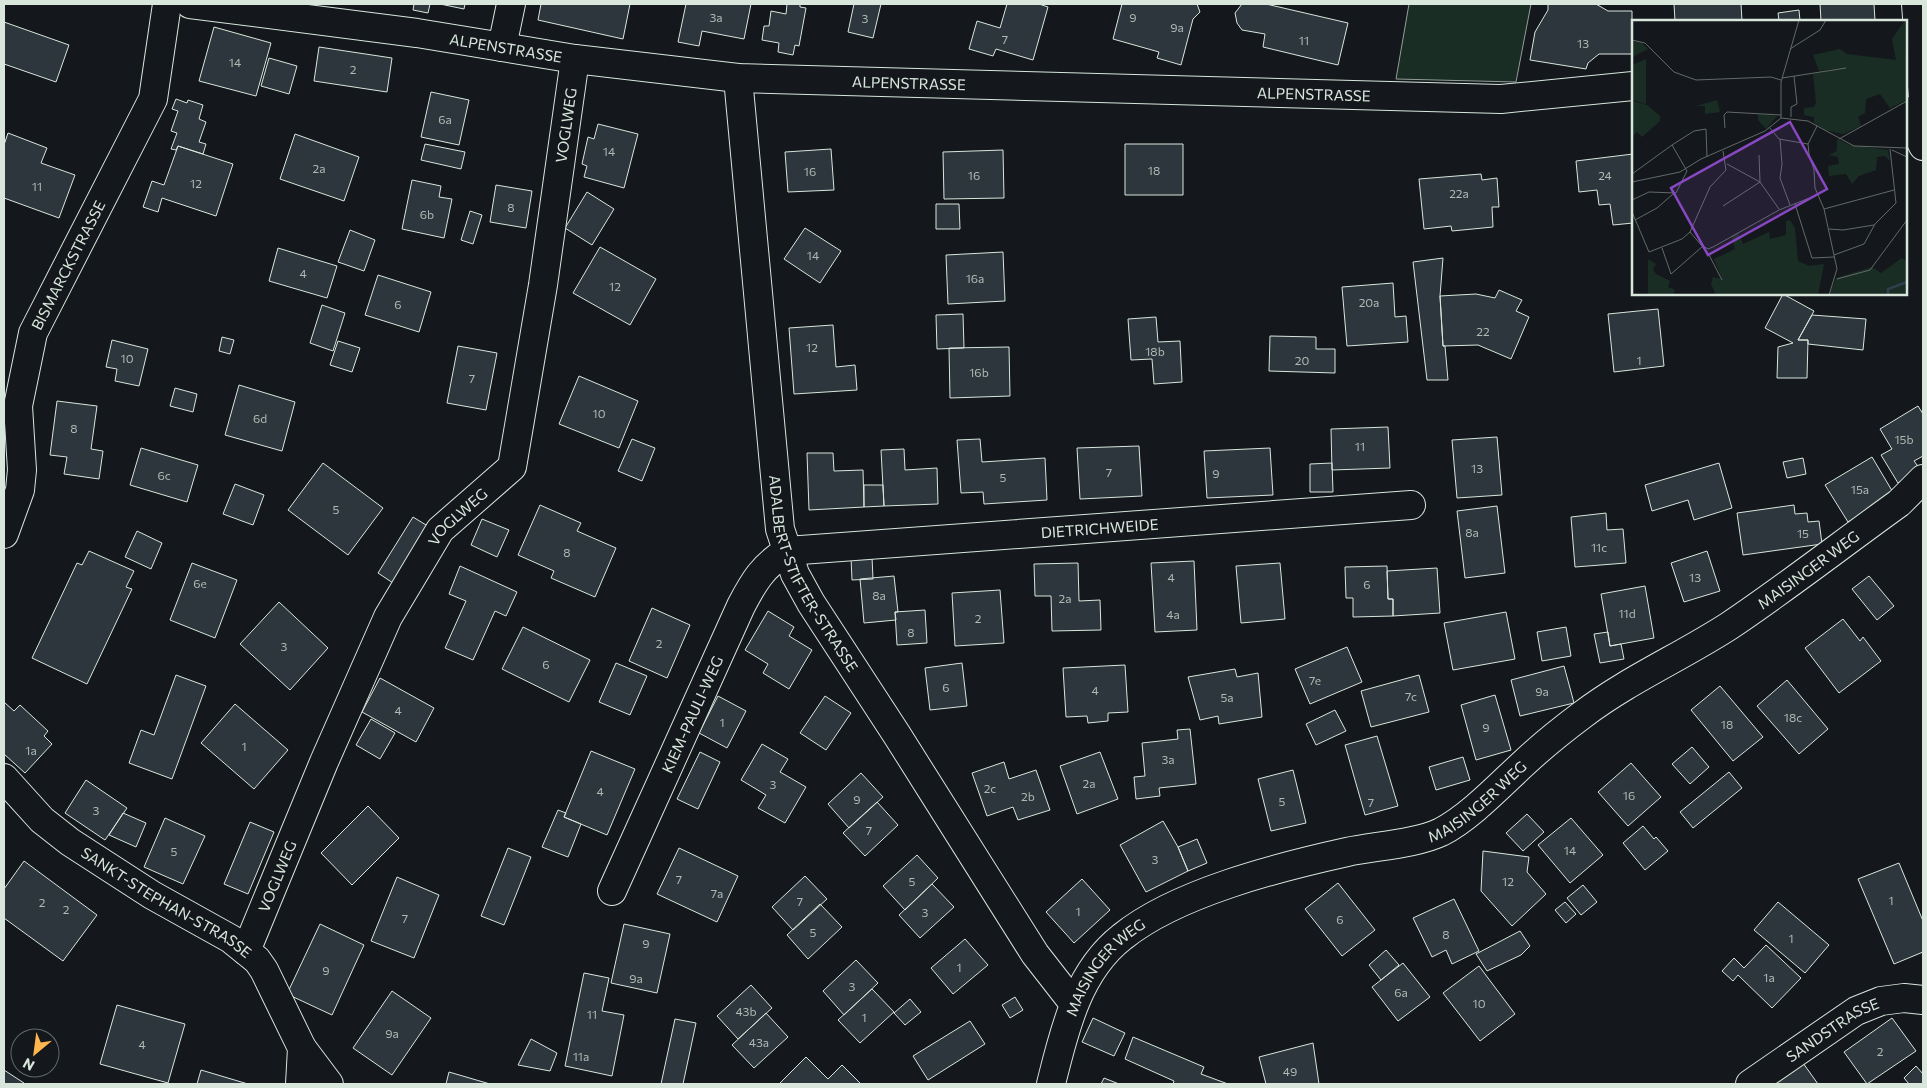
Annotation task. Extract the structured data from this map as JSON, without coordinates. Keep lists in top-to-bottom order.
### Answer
{
  "streets": {
    "street": [
      "ALPENSTRASSE",
      "VOGLWEG",
      "BISMARCKSTRASSE",
      "DIETRICHWEIDE",
      "MAISINGER WEG",
      "ADALBERT-STIFTER-STRASSE",
      "KIEM-PAULI-WEG",
      "SANKT-STEPHAN-STRASSE",
      "SANDSTRASSE"
    ]
  },
  "crossings": [
    ["ALPENSTRASSE", "VOGLWEG"],
    ["ALPENSTRASSE", "ADALBERT-STIFTER-STRASSE"],
    ["VOGLWEG", "SANKT-STEPHAN-STRASSE"],
    ["DIETRICHWEIDE", "ADALBERT-STIFTER-STRASSE"],
    ["DIETRICHWEIDE", "KIEM-PAULI-WEG"],
    ["MAISINGER WEG", "ADALBERT-STIFTER-STRASSE"],
    ["ADALBERT-STIFTER-STRASSE", "KIEM-PAULI-WEG"]
  ],
  "house_numbers": [
    "3a",
    "9",
    "3",
    "9a",
    "7",
    "11",
    "13",
    "14",
    "2",
    "6a",
    "14",
    "2a",
    "18",
    "16",
    "16",
    "24",
    "12",
    "11",
    "22a",
    "8",
    "6b",
    "14",
    "4",
    "16a",
    "12",
    "20a",
    "6",
    "22",
    "12",
    "18b",
    "10",
    "20",
    "1",
    "16b",
    "7",
    "10",
    "6d",
    "8",
    "15b",
    "11",
    "13",
    "7",
    "9",
    "6c",
    "5",
    "15a",
    "5",
    "8a",
    "15",
    "11c",
    "8",
    "4",
    "13",
    "6e",
    "6",
    "8a",
    "2a",
    "11d",
    "4a",
    "2",
    "8",
    "2",
    "3",
    "6",
    "7e",
    "6",
    "4",
    "9a",
    "7c",
    "5a",
    "4",
    "18c",
    "1",
    "18",
    "9",
    "1",
    "1a",
    "3a",
    "2a",
    "3",
    "2c",
    "4",
    "16",
    "2b",
    "9",
    "5",
    "7",
    "3",
    "7",
    "14",
    "5",
    "3",
    "7",
    "5",
    "12",
    "7a",
    "1",
    "7",
    "2",
    "2",
    "1",
    "3",
    "7",
    "6",
    "5",
    "8",
    "1",
    "9",
    "1",
    "9",
    "1a",
    "9a",
    "3",
    "6a",
    "10",
    "43b",
    "11",
    "1",
    "9a",
    "43a",
    "4",
    "2",
    "11a",
    "49"
  ],
  "north": "bottom left"
}
